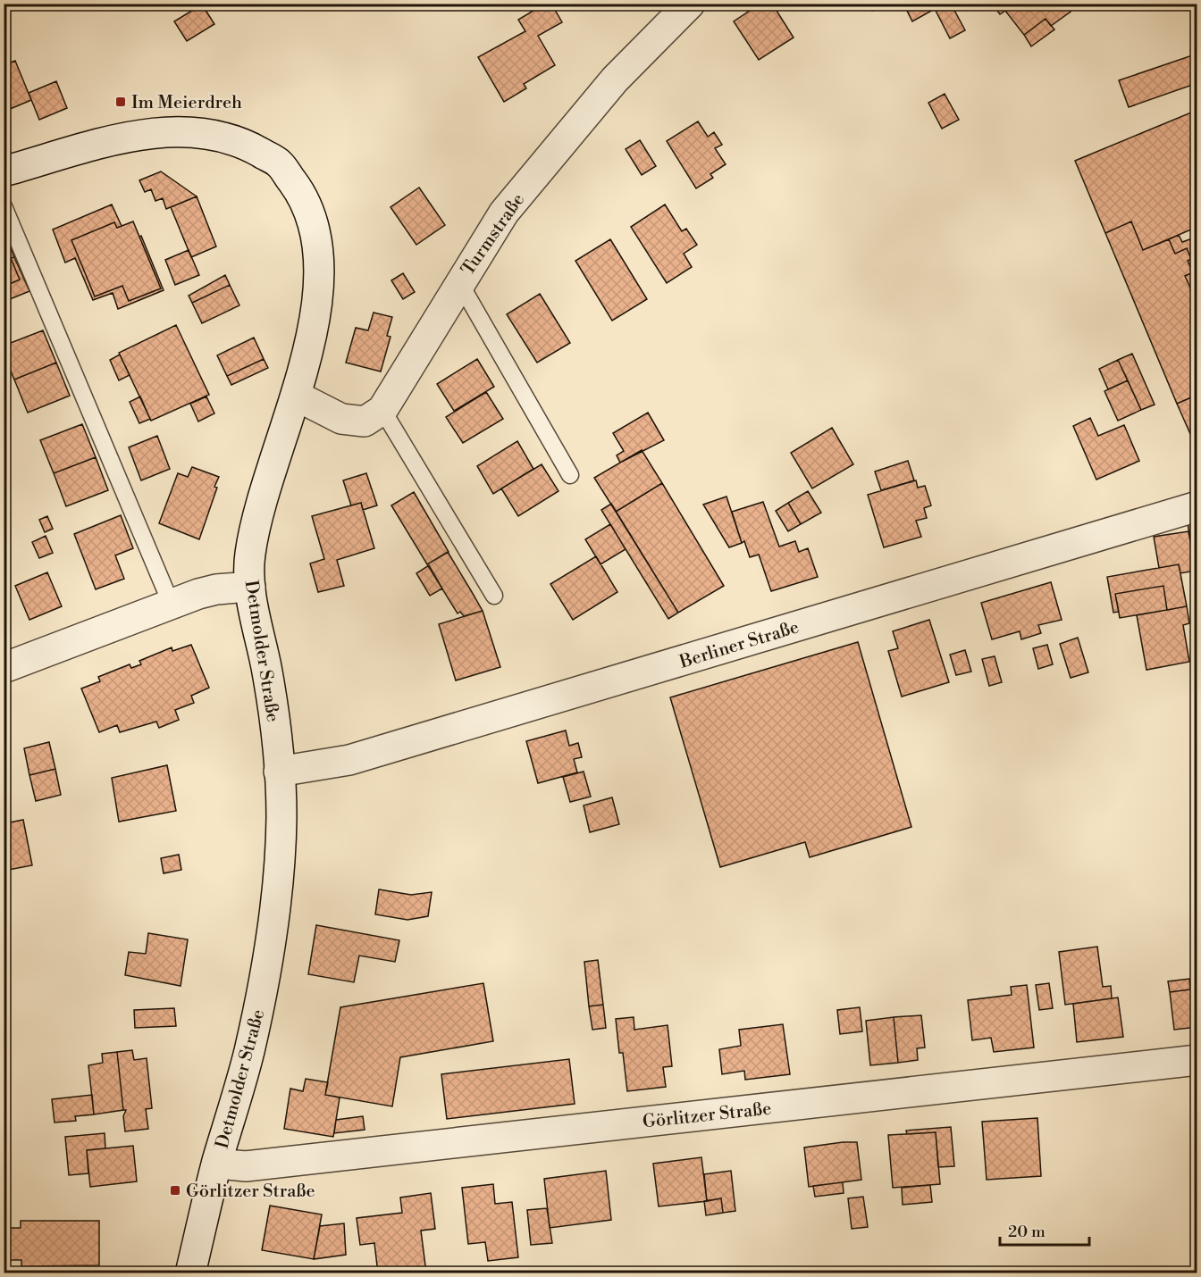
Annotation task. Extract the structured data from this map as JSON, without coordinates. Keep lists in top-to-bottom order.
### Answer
{
  "streets": {
    "street": [
      "Turmstraße",
      "Berliner Straße",
      "Detmolder Straße",
      "Görlitzer Straße"
    ]
  },
  "crossings": [
    ["Berliner Straße", "Detmolder Straße"],
    ["Detmolder Straße", "Görlitzer Straße"]
  ],
  "places": {
    "transit": ["Im Meierdreh", "Görlitzer Straße"]
  },
  "scale_bar": "20 m"
}
